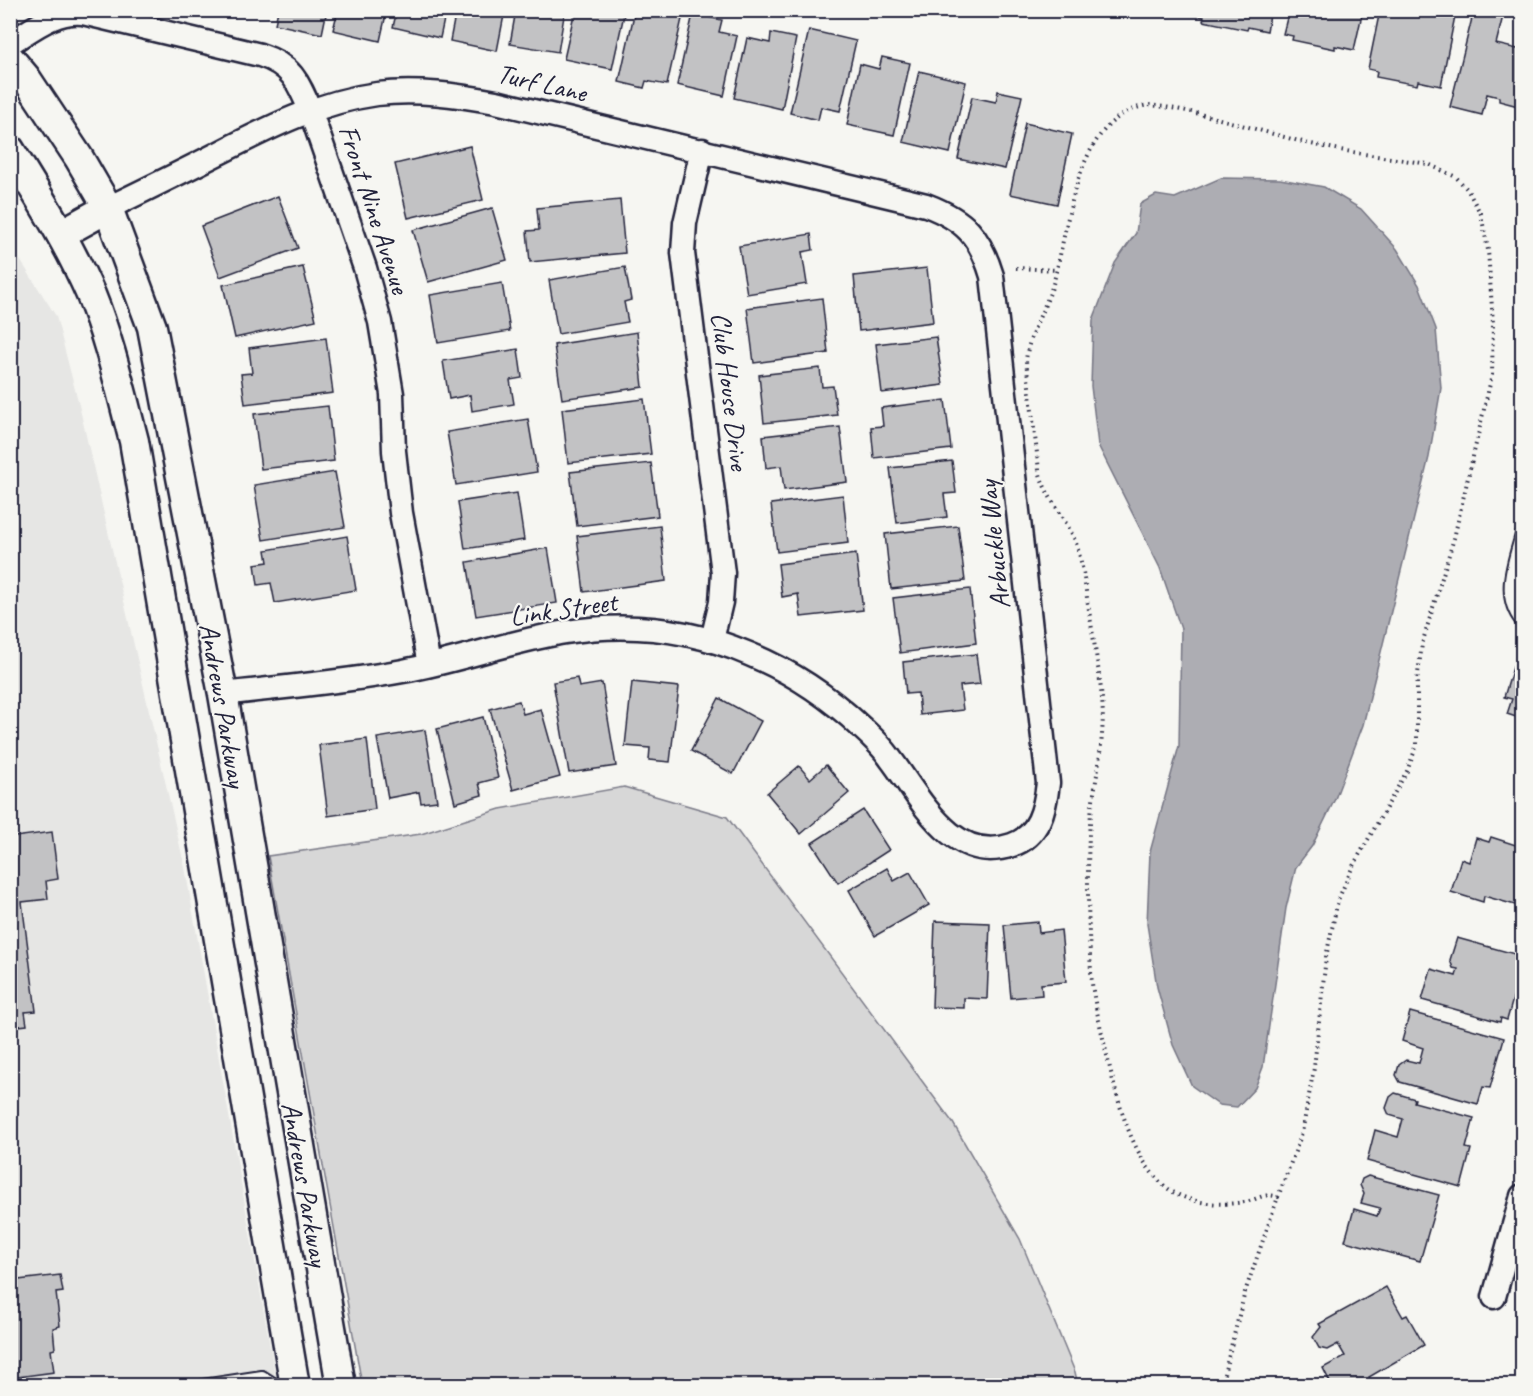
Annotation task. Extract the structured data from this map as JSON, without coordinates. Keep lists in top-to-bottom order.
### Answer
{
  "streets": {
    "street": [
      "Turf Lane",
      "Front Nine Avenue",
      "Club House Drive",
      "Arbuckle Way",
      "Link Street",
      "Andrews Parkway"
    ]
  },
  "crossings": [
    ["Turf Lane", "Front Nine Avenue"],
    ["Turf Lane", "Club House Drive"],
    ["Turf Lane", "Arbuckle Way"],
    ["Turf Lane", "Andrews Parkway"],
    ["Front Nine Avenue", "Link Street"],
    ["Club House Drive", "Link Street"],
    ["Arbuckle Way", "Link Street"],
    ["Link Street", "Andrews Parkway"]
  ]
}
